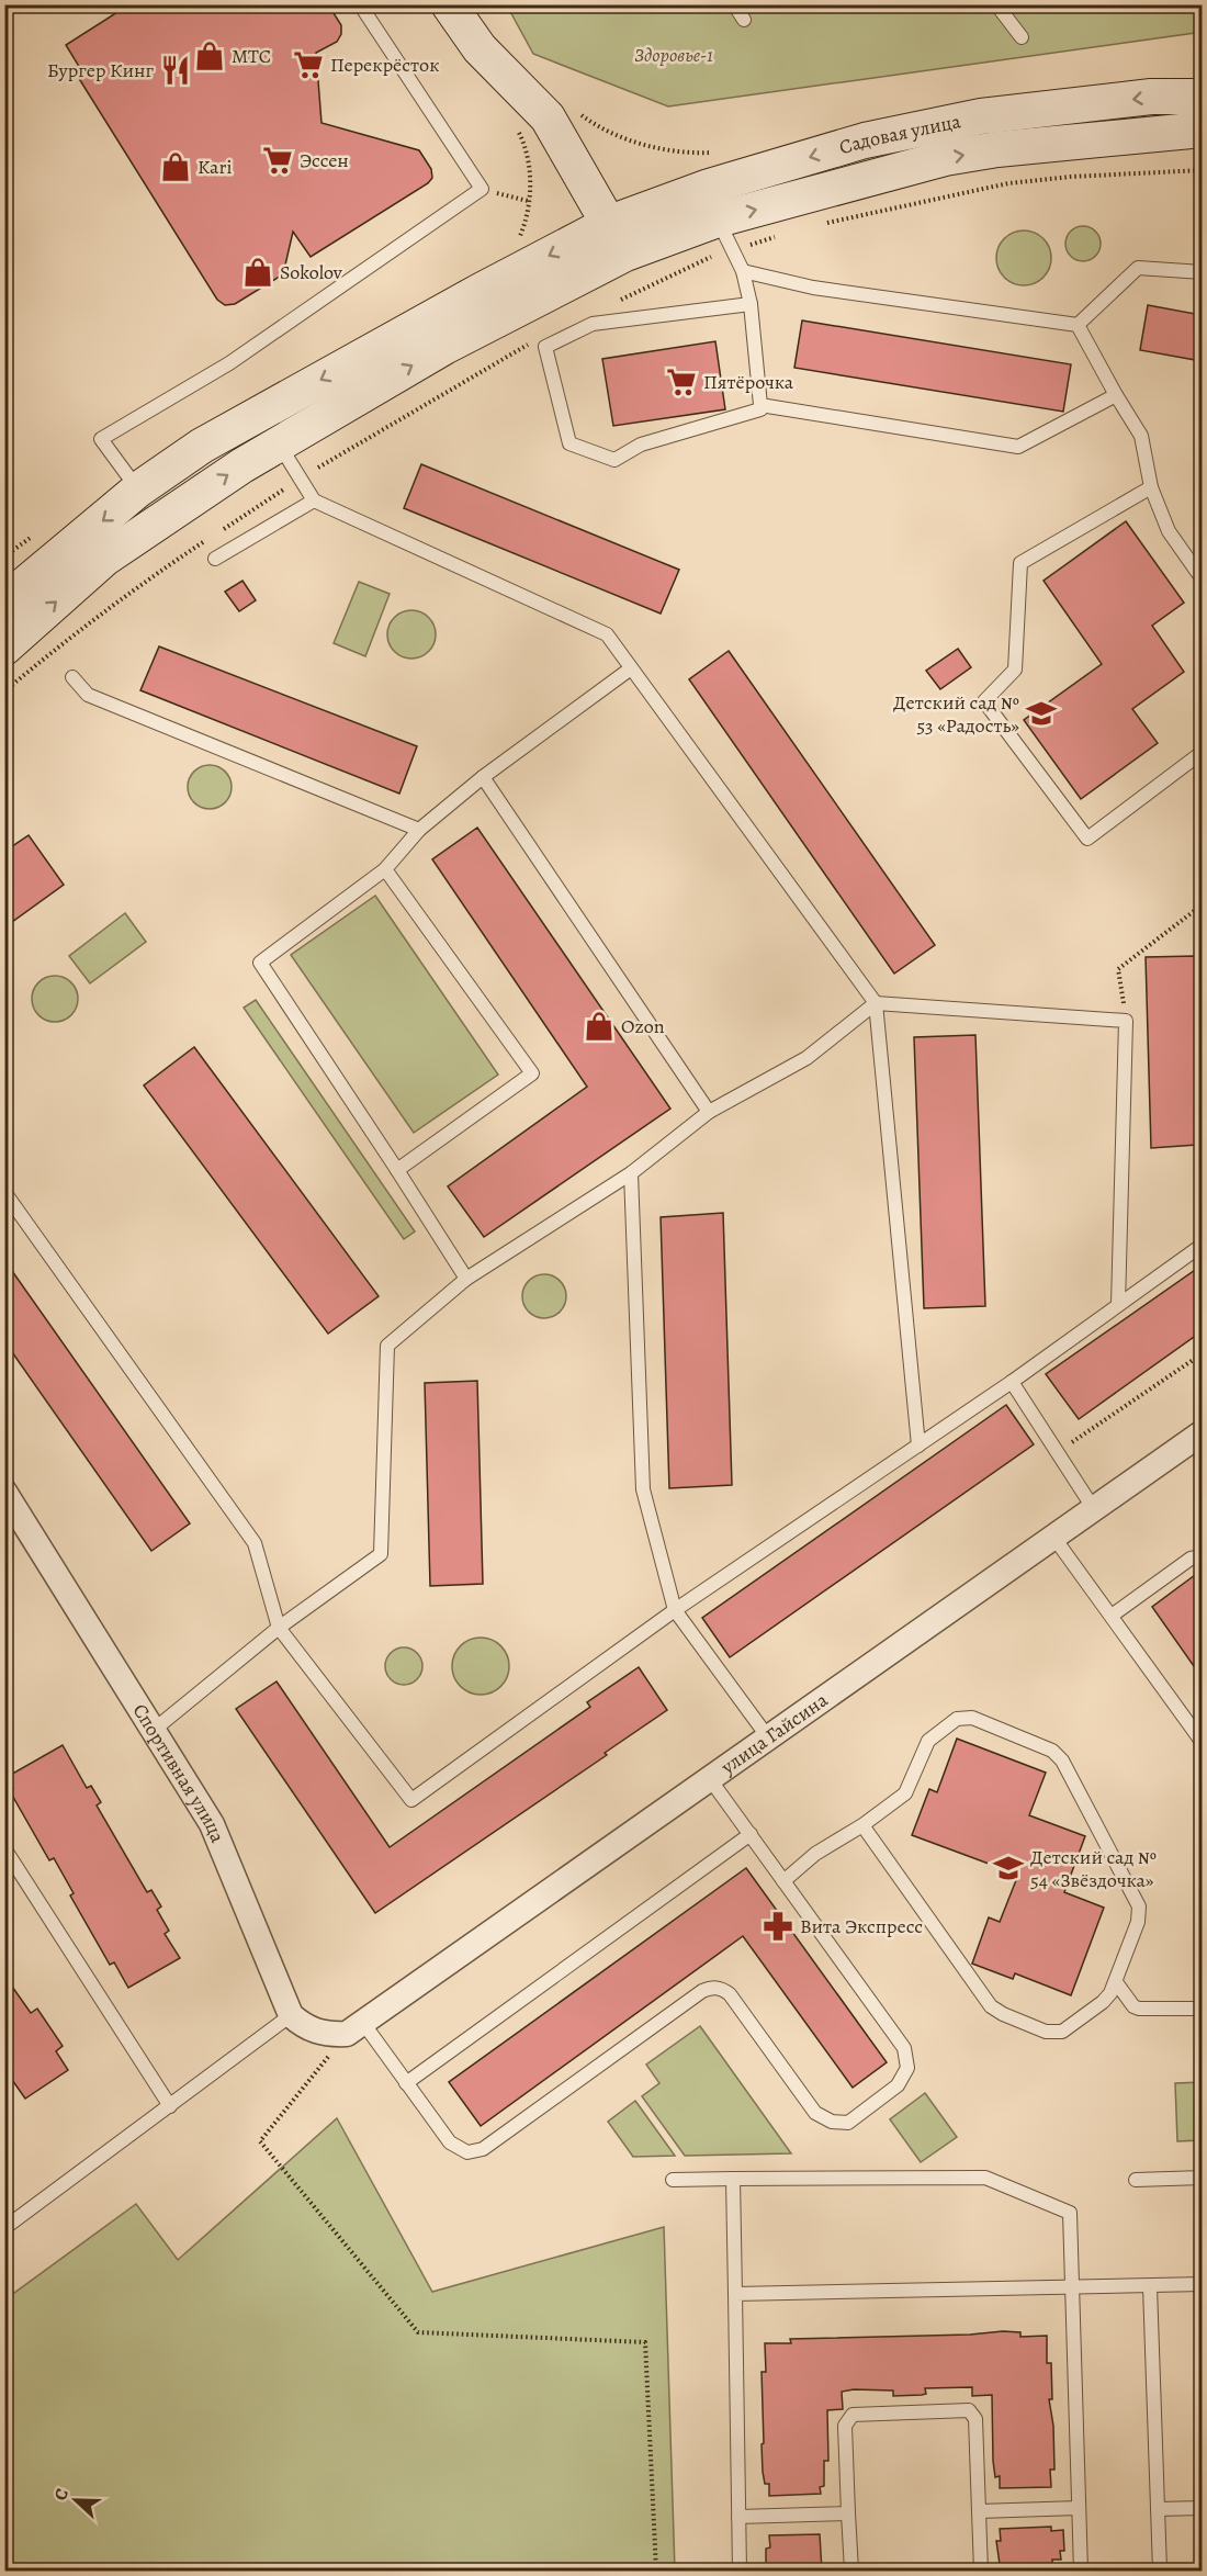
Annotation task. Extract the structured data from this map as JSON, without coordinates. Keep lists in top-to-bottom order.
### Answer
{
  "streets": {
    "street": ["Садовая улица", "улица Гайсина", "Спортивная улица"]
  },
  "parks": ["Здоровье-1"],
  "places": {
    "shop": [
      "МТС",
      "Kari",
      "Sokolov",
      "Ozon"
    ],
    "supermarket": ["Перекрёсток", "Эссен", "Пятёрочка"],
    "restaurant": ["Бургер Кинг"],
    "school or university": ["Детский сад № 53 «Радость»", "Детский сад № 54 «Звёздочка»"],
    "pharmacy": ["Вита Экспресс"]
  },
  "north": "left"
}
